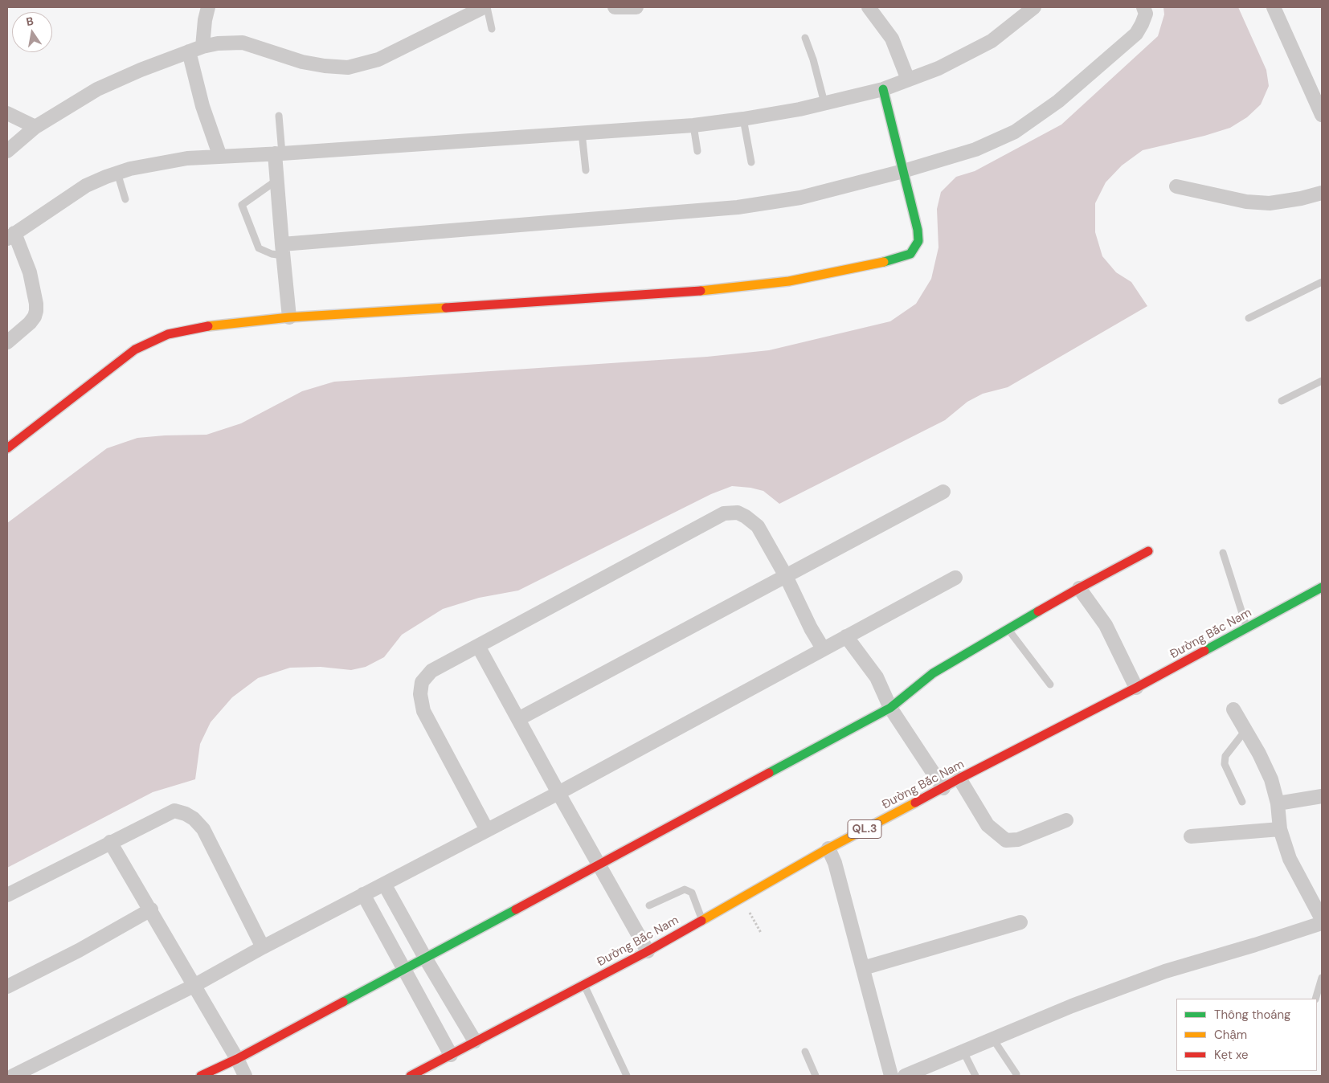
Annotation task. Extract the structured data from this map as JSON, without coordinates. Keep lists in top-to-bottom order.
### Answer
{
  "streets": {
    "main road": ["Đường Bắc Nam", "QL.3"]
  },
  "legend": ["Thông thoáng", "Chậm", "Kẹt xe"],
  "north": "top"
}
